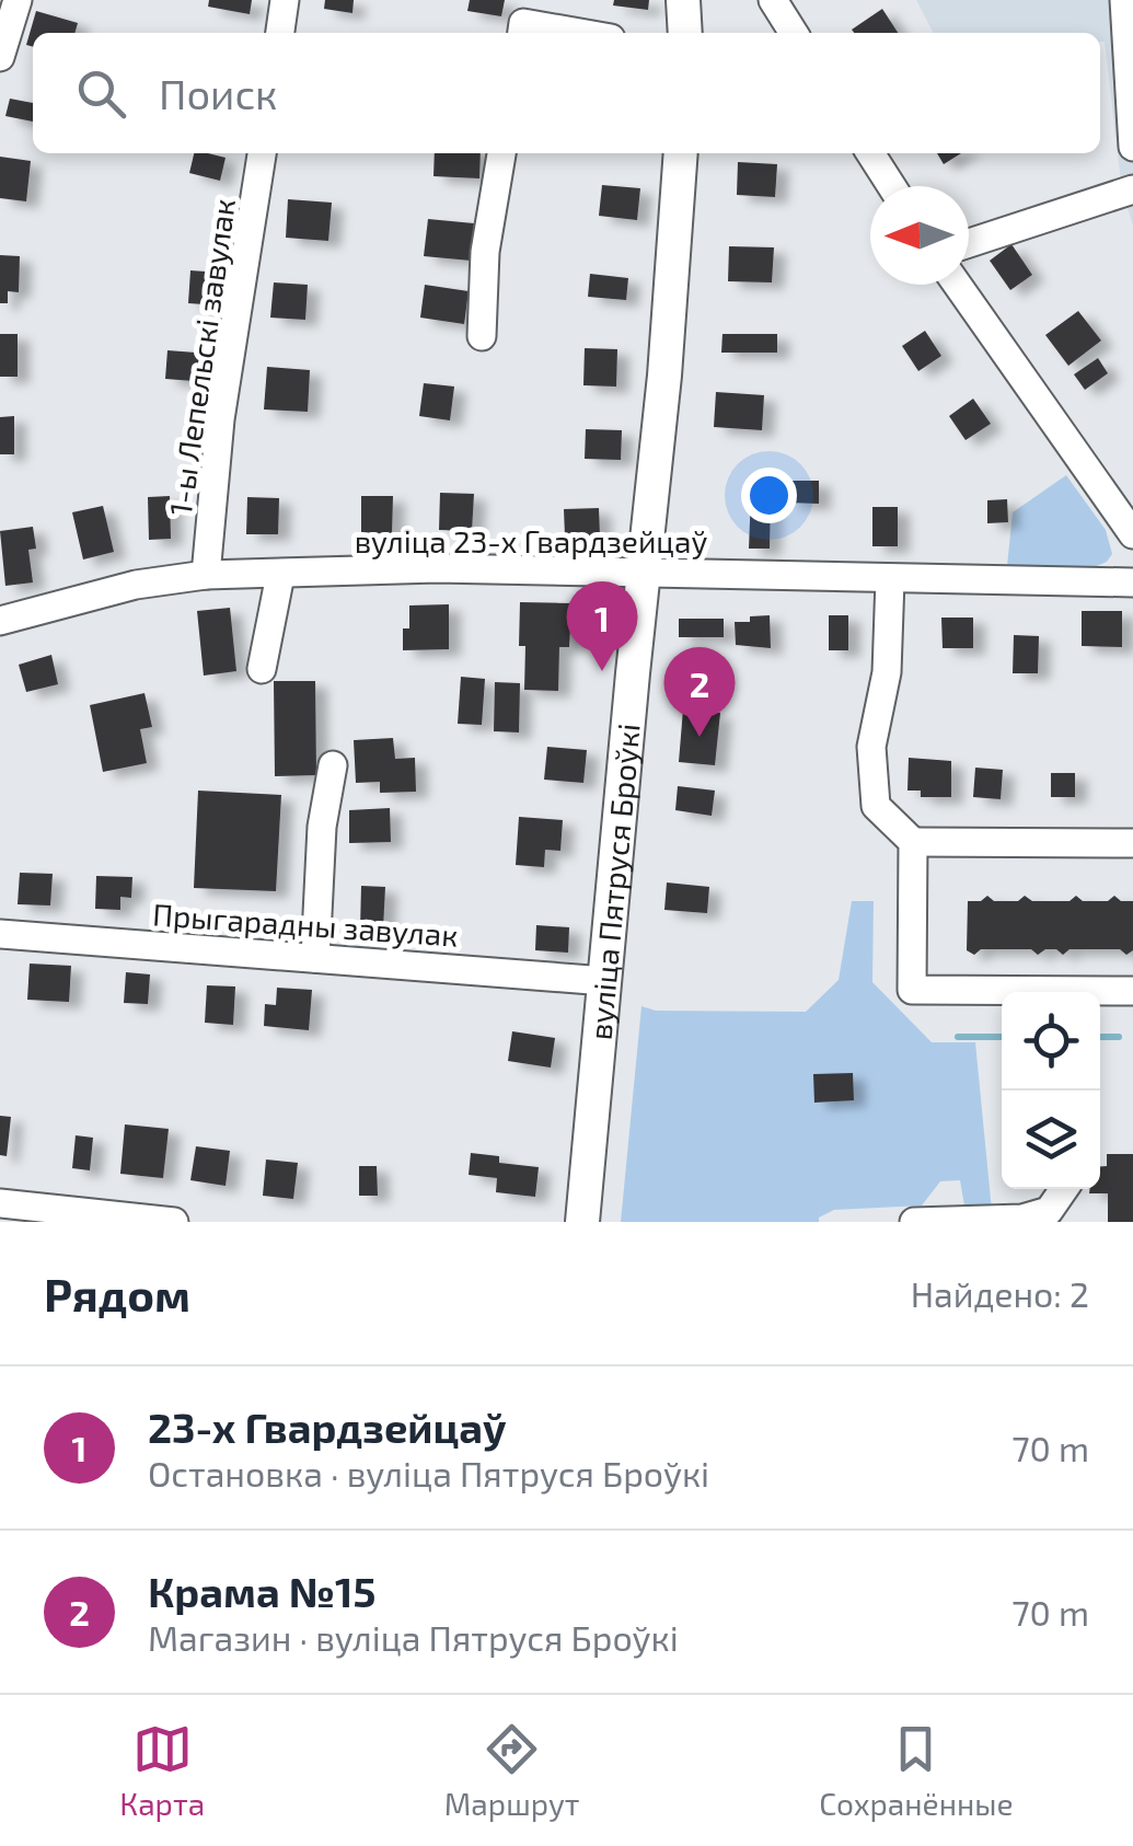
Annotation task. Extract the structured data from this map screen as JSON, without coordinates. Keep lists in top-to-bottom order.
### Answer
{
  "streets": {
    "main road": ["вуліца Пятруся Броўкі"],
    "street": ["1-ы Лепельскі завулак", "вуліца 23-х Гвардзейцаў", "Прыгарадны завулак"]
  },
  "crossings": [
    ["1-ы Лепельскі завулак", "вуліца 23-х Гвардзейцаў"],
    ["вуліца 23-х Гвардзейцаў", "вуліца Пятруся Броўкі"],
    ["вуліца Пятруся Броўкі", "Прыгарадны завулак"]
  ],
  "north": "left",
  "page": {
    "search": "Поиск",
    "pins": ["1", "2"],
    "heading": ["Рядом", "Найдено: 2"],
    "list": [
      {
        "mark": "1",
        "name": "23-х Гвардзейцаў",
        "note": "Остановка · вуліца Пятруся Броўкі",
        "value": "70 m"
      },
      {
        "mark": "2",
        "name": "Крама №15",
        "note": "Магазин · вуліца Пятруся Броўкі",
        "value": "70 m"
      }
    ],
    "nav": ["Карта", "Маршрут", "Сохранённые"]
  }
}
